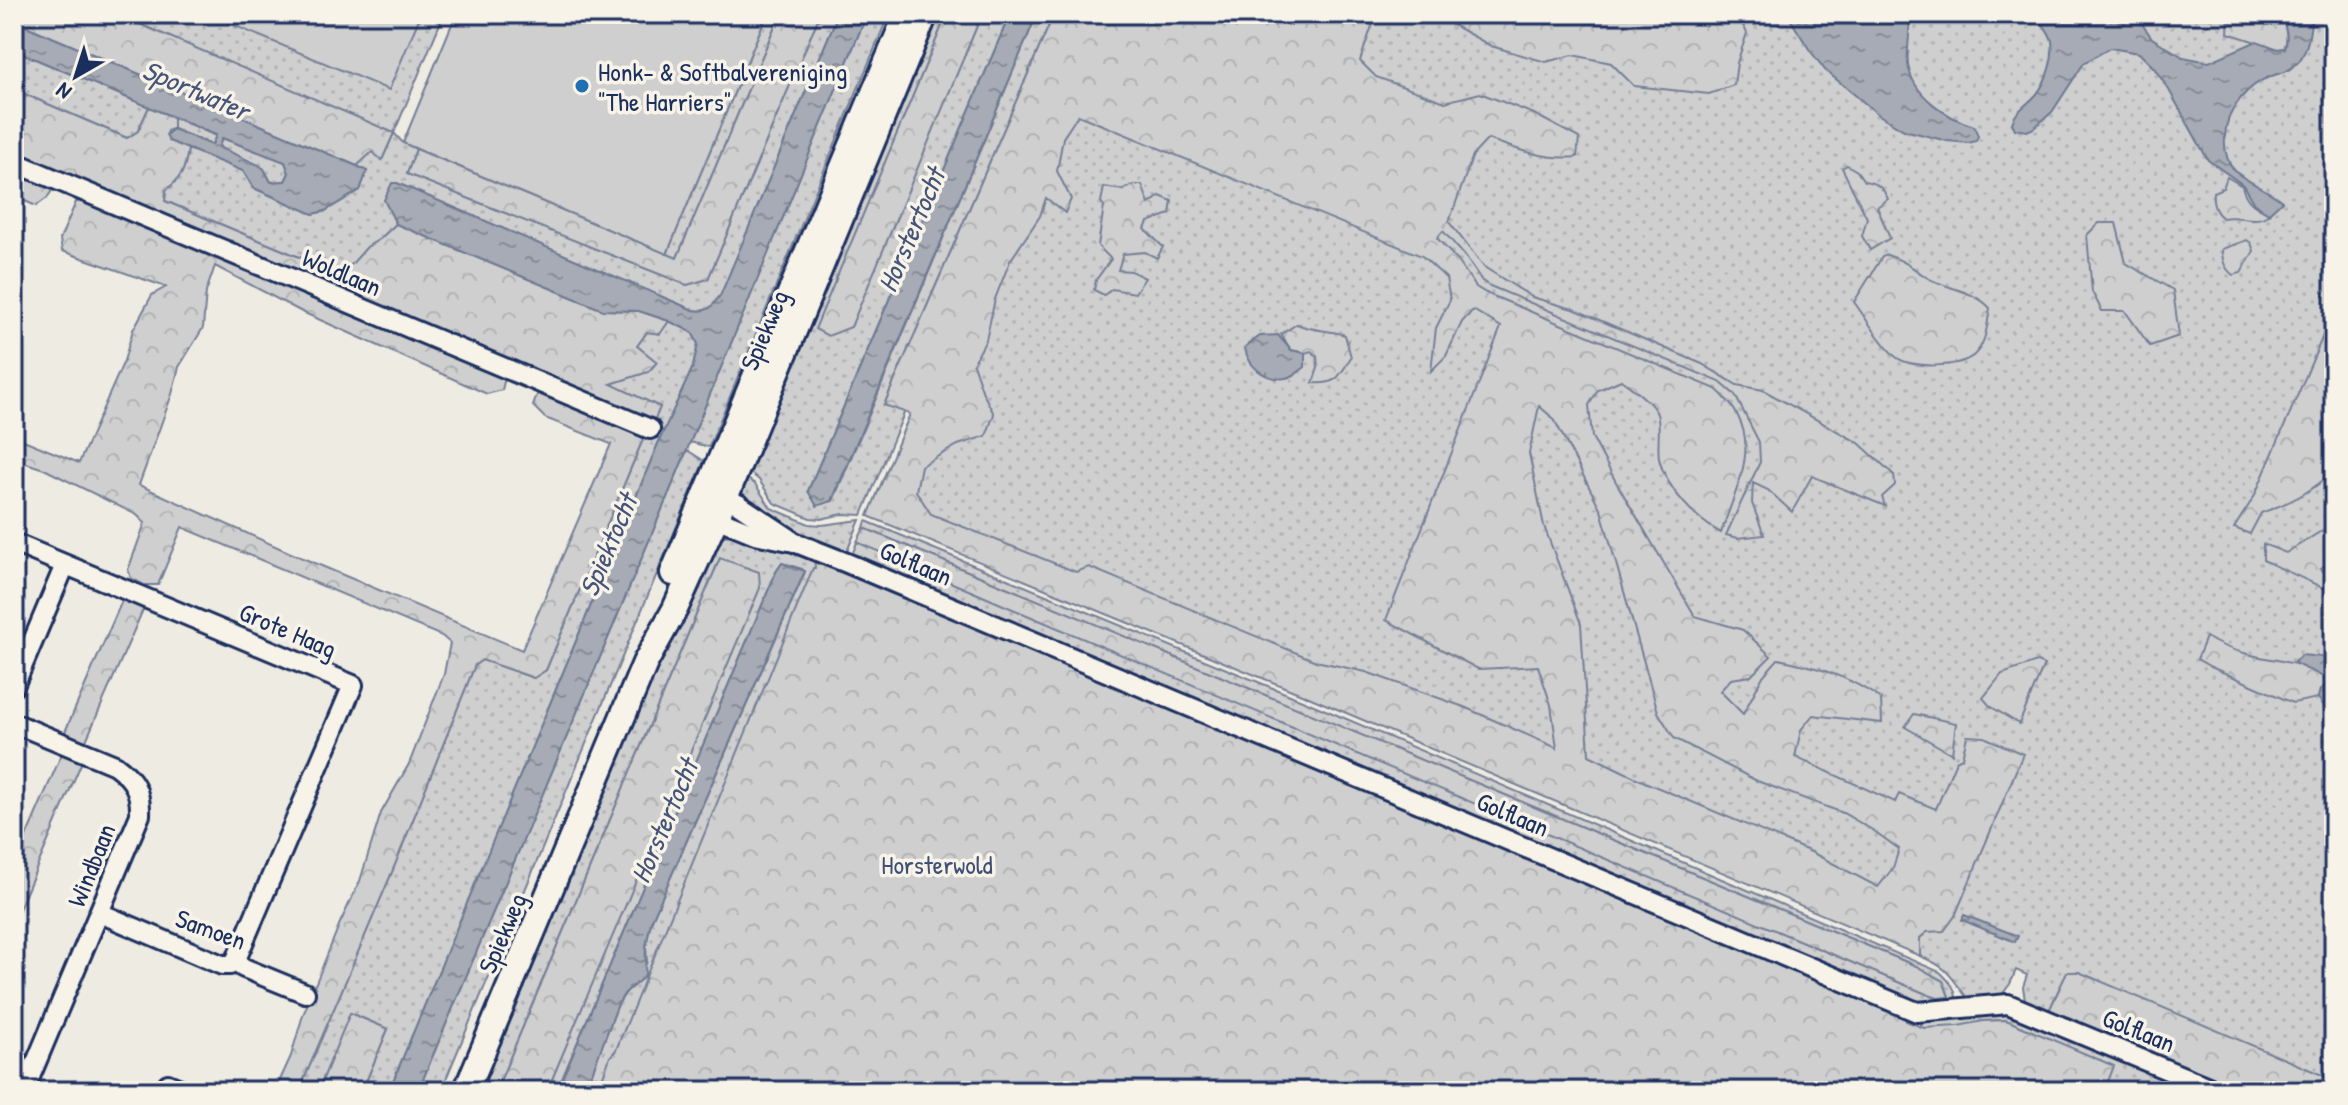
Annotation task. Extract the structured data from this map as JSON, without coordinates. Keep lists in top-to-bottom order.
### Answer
{
  "streets": {
    "main road": ["Spiekweg"],
    "street": [
      "Woldlaan",
      "Golflaan",
      "Grote Haag",
      "Windbaan",
      "Samoen"
    ]
  },
  "crossings": [
    ["Spiekweg", "Golflaan"],
    ["Grote Haag", "Samoen"],
    ["Windbaan", "Samoen"]
  ],
  "water": ["Sportwater", "Horstertocht", "Spiektocht"],
  "parks": ["Horsterwold"],
  "places": ["Honk- & Softbalvereniging \"The Harriers\""],
  "north": "bottom left"
}
